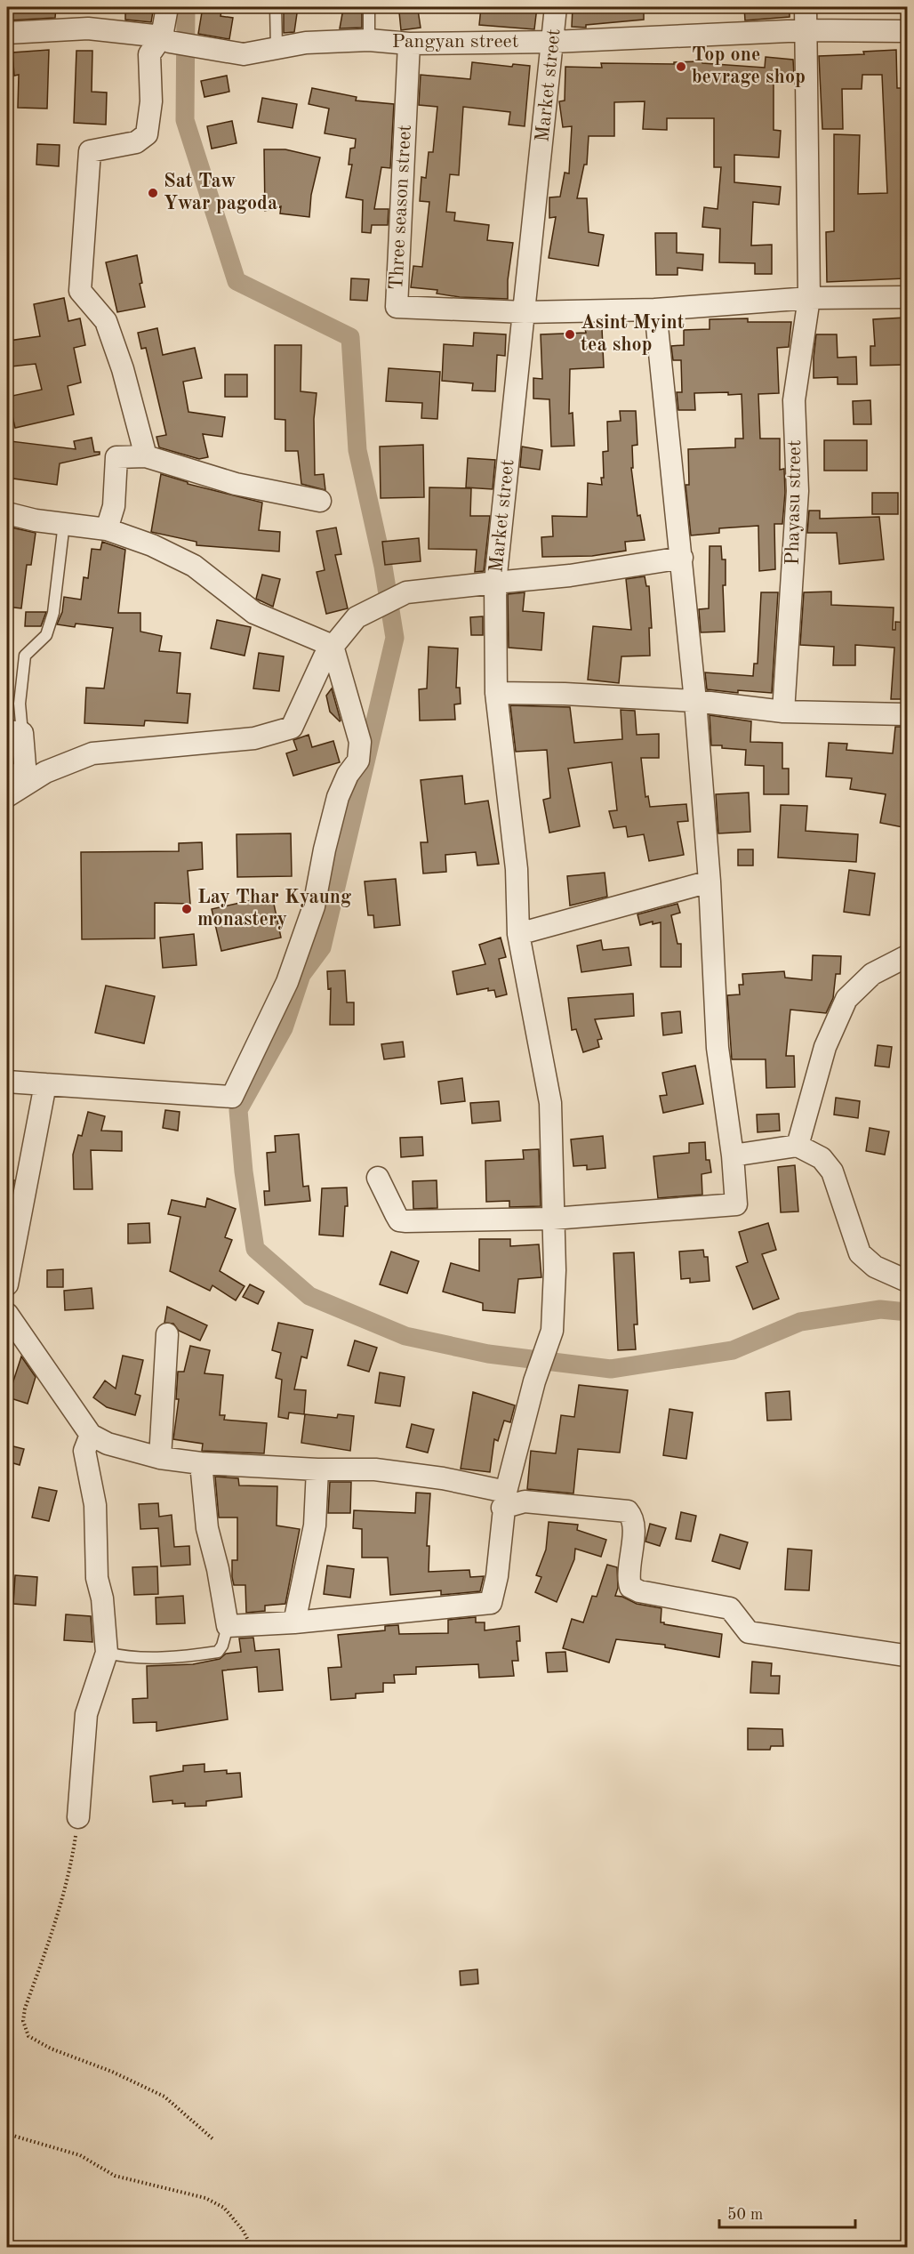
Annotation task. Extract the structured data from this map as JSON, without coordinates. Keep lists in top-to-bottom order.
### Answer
{
  "streets": {
    "street": [
      "Pangyan street",
      "Market street",
      "Three season street",
      "Phayasu street"
    ]
  },
  "crossings": [
    ["Pangyan street", "Market street"],
    ["Pangyan street", "Three season street"],
    ["Pangyan street", "Phayasu street"],
    ["Market street", "Three season street"],
    ["Three season street", "Phayasu street"]
  ],
  "places": [
    "Top one bevrage shop",
    "Sat Taw Ywar pagoda",
    "Asint Myint tea shop",
    "Lay Thar Kyaung monastery"
  ],
  "scale_bar": "50 m"
}
